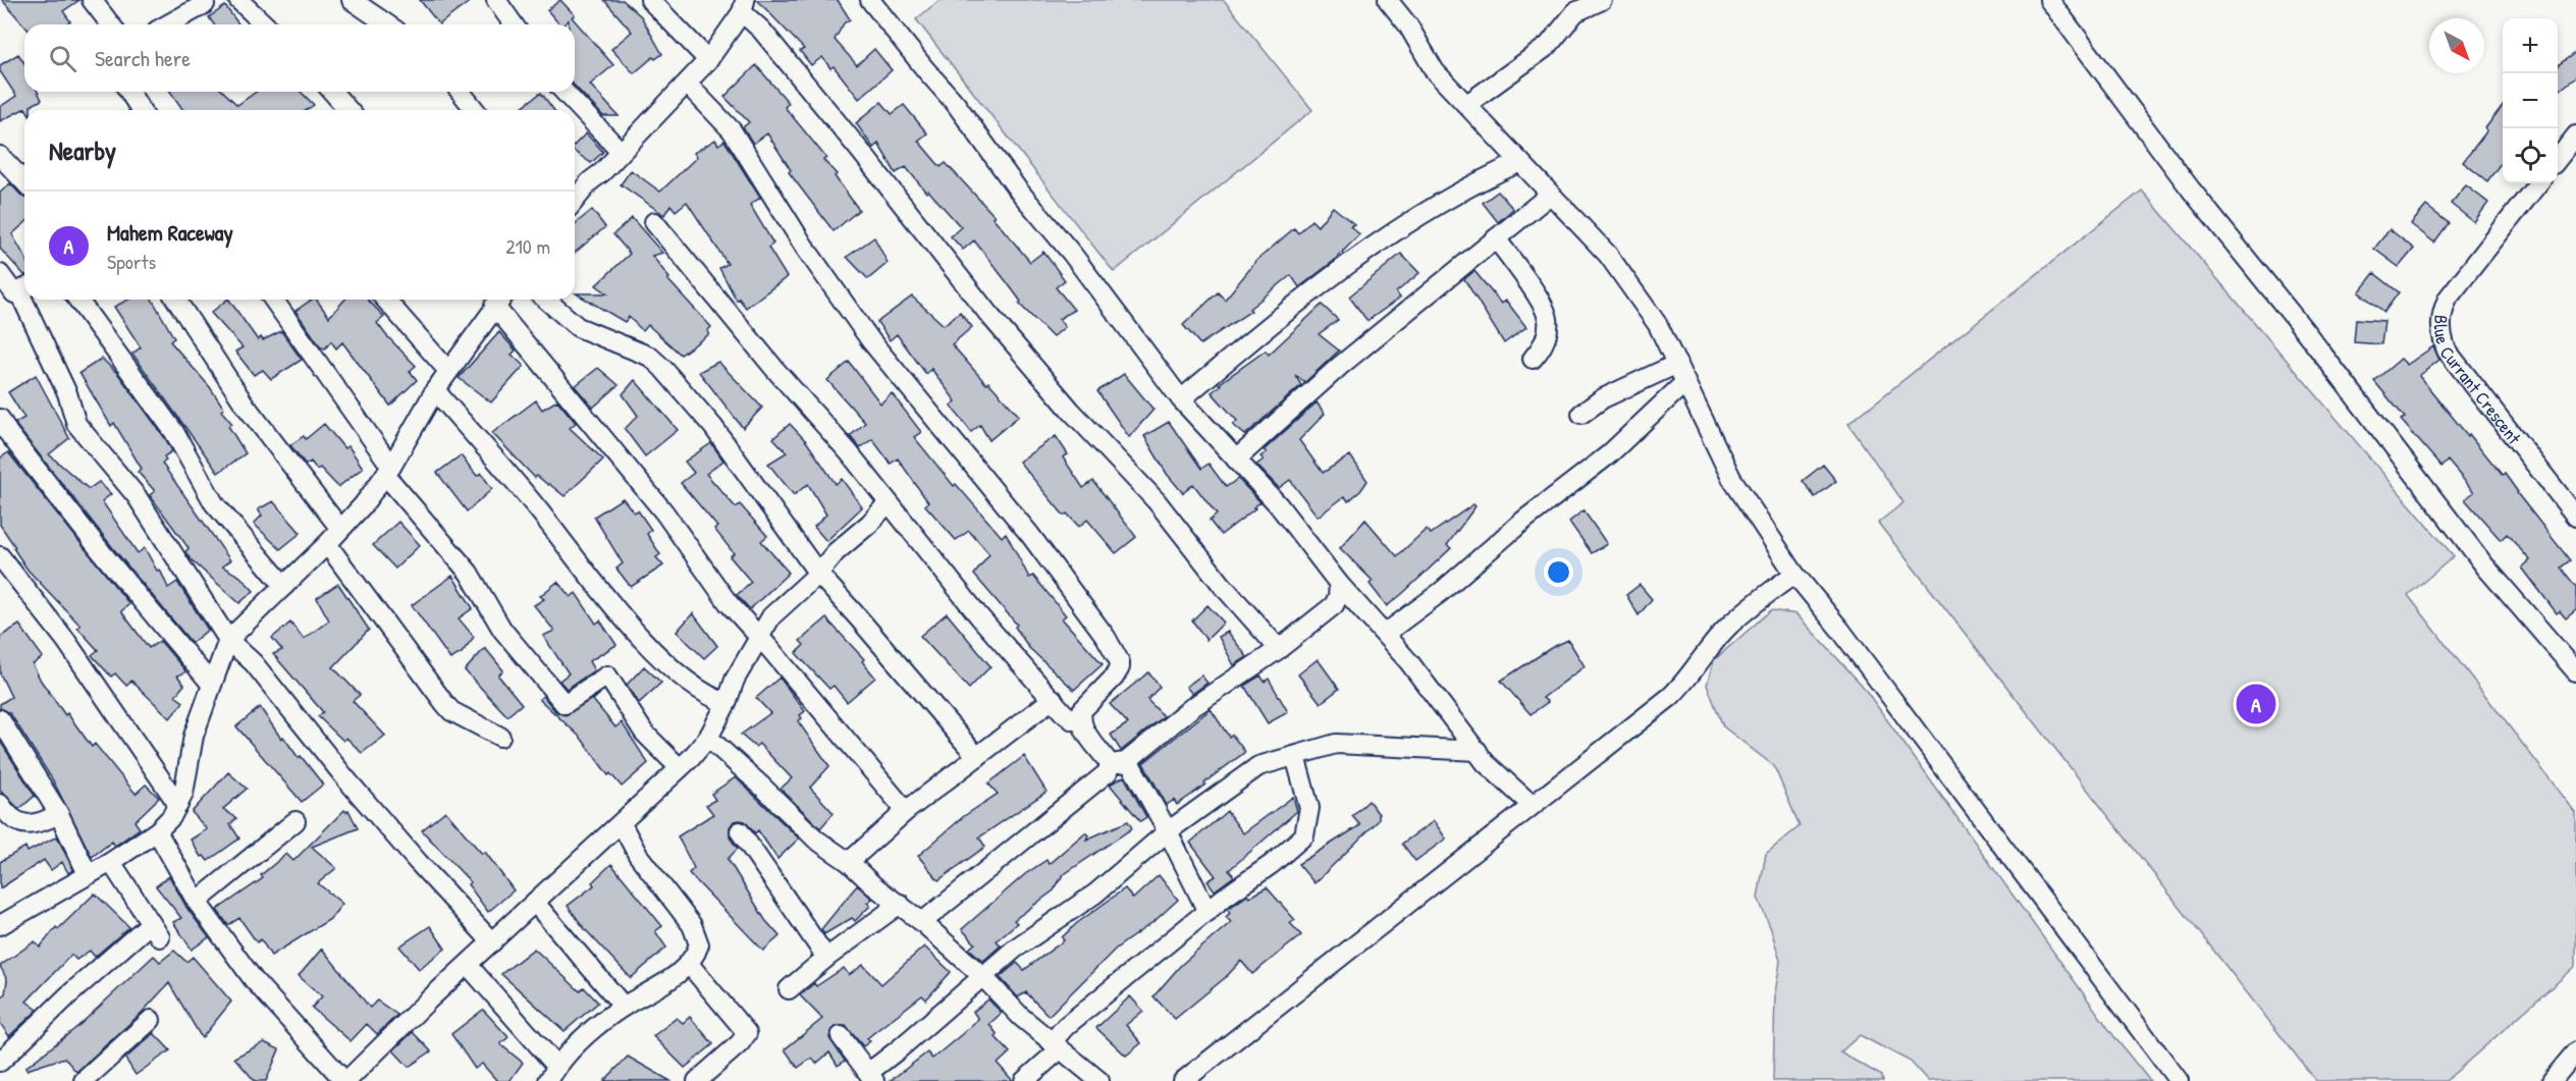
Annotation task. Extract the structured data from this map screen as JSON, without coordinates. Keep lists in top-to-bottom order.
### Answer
{
  "streets": {
    "street": ["Blue Currant Crescent"]
  },
  "north": "bottom right",
  "page": {
    "map_buttons": ["+", "−"],
    "search": "Search here",
    "heading": "Nearby",
    "list": [
      {
        "mark": "A",
        "name": "Mahem Raceway",
        "note": "Sports",
        "value": "210 m"
      }
    ],
    "pins": "A"
  }
}
